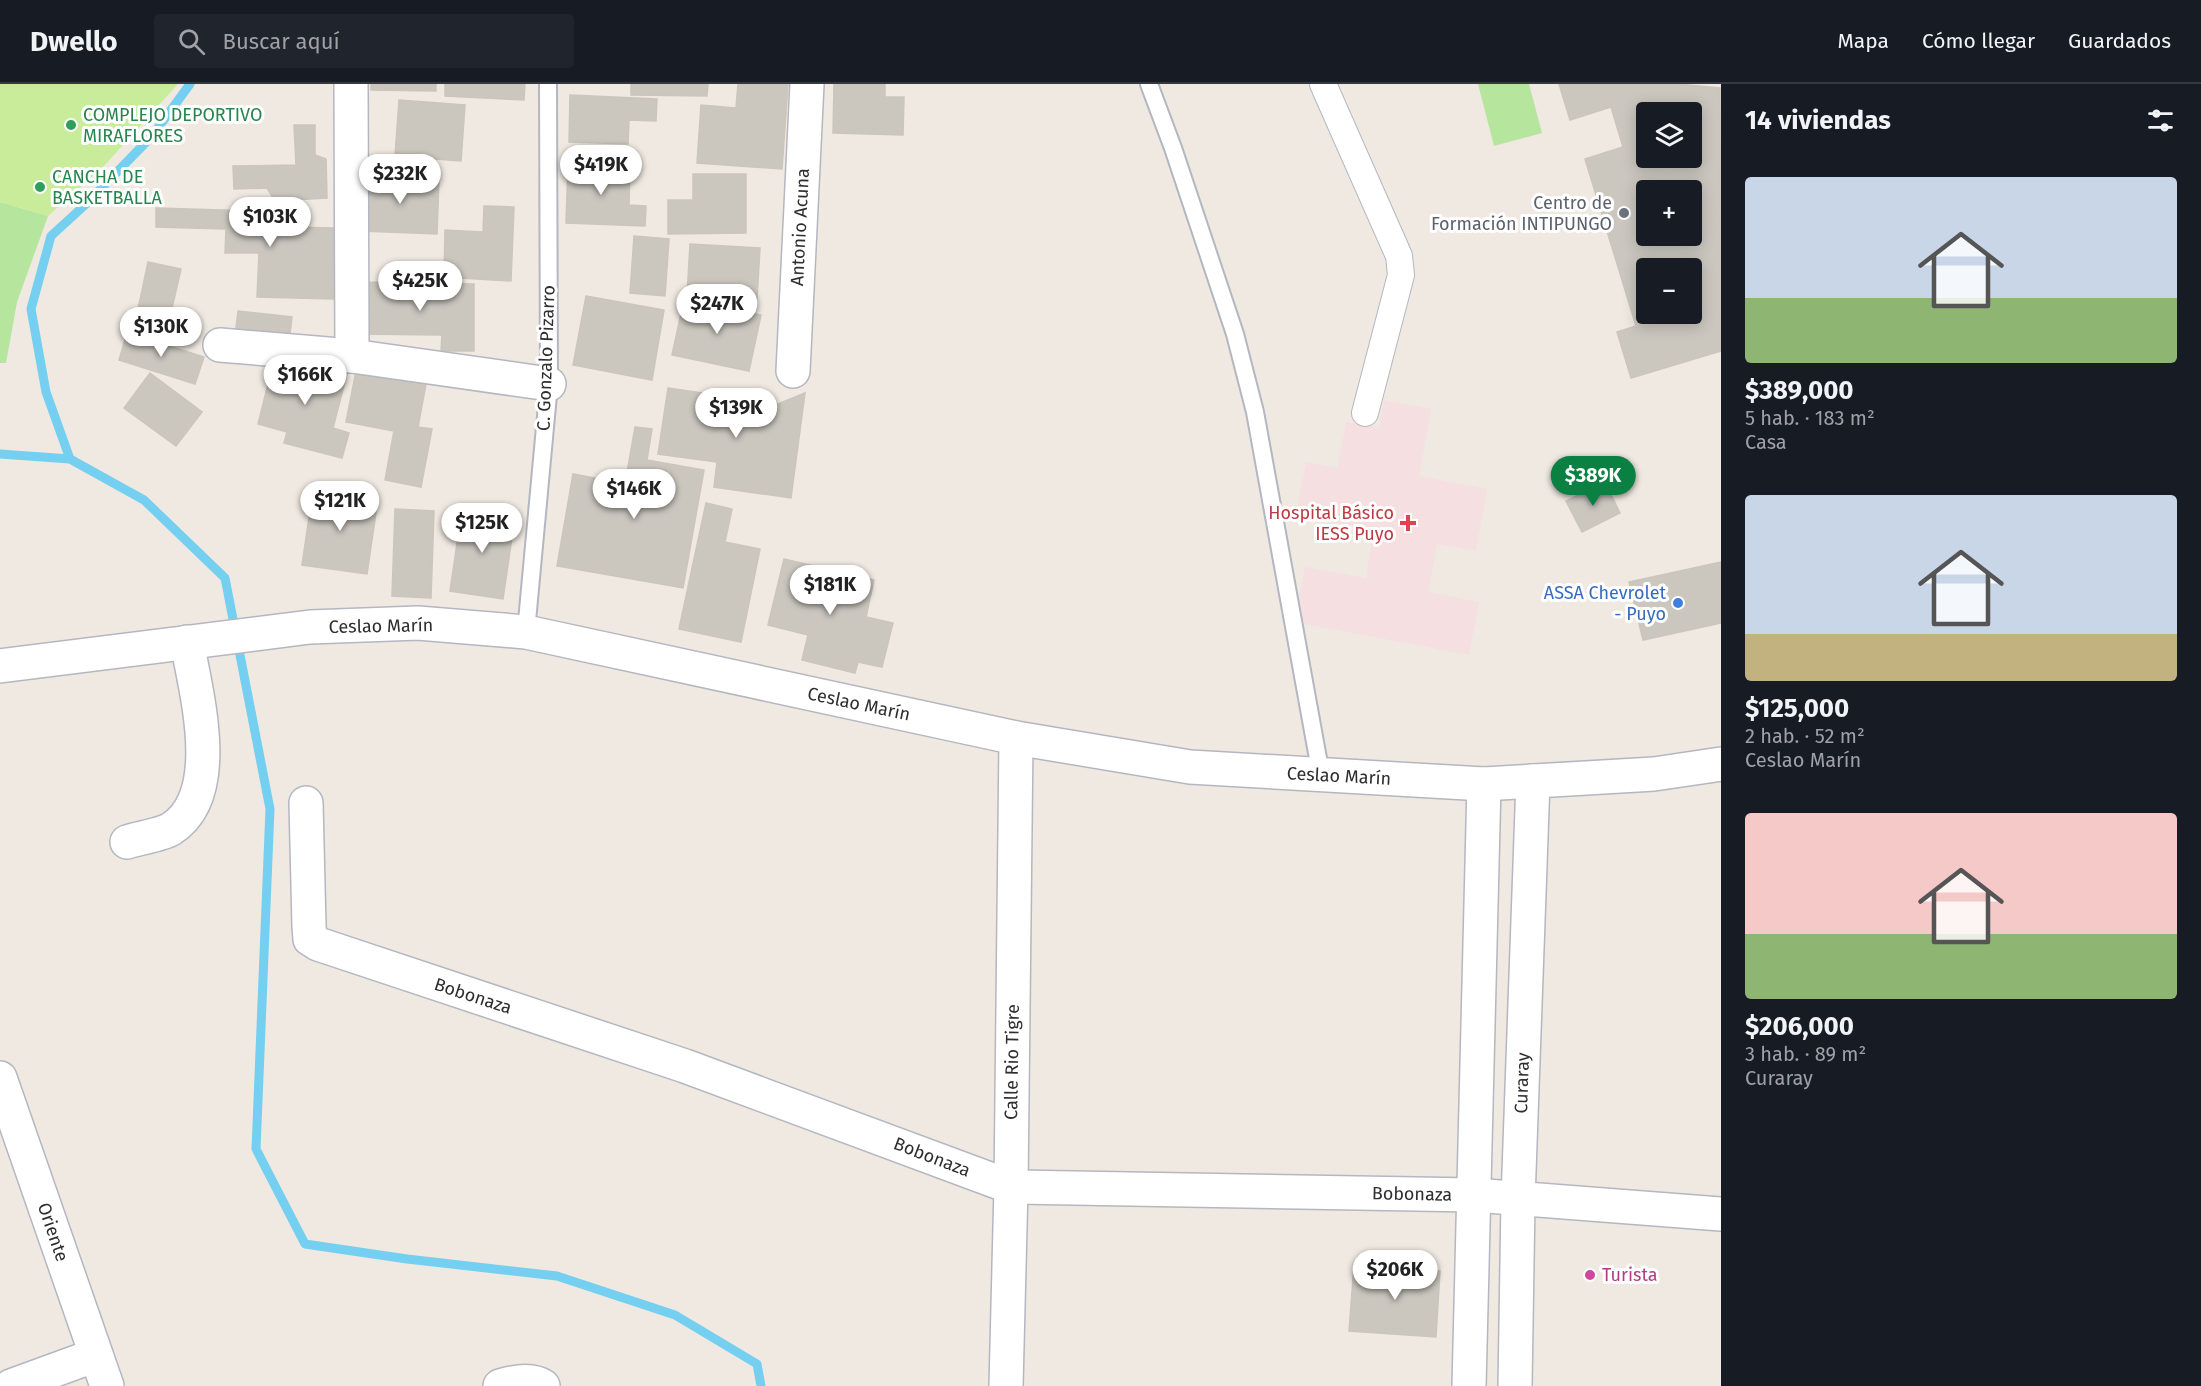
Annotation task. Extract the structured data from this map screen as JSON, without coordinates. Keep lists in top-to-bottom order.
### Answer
{
  "streets": {
    "street": [
      "Antonio Acuna",
      "Ceslao Marín",
      "Bobonaza",
      "Calle Rio Tigre",
      "Curaray",
      "Oriente"
    ],
    "lane": ["C. Gonzalo Pizarro"]
  },
  "crossings": [
    ["C. Gonzalo Pizarro", "Ceslao Marín"],
    ["Ceslao Marín", "Calle Rio Tigre"],
    ["Ceslao Marín", "Curaray"],
    ["Bobonaza", "Calle Rio Tigre"],
    ["Bobonaza", "Curaray"]
  ],
  "places": {
    "other": [
      "COMPLEJO DEPORTIVO MIRAFLORES",
      "CANCHA DE BASKETBALLA",
      "Centro de Formación INTIPUNGO",
      "ASSA Chevrolet - Puyo",
      "Turista"
    ],
    "health": ["Hospital Básico IESS Puyo"]
  },
  "page": {
    "header": "Dwello",
    "search": "Buscar aquí",
    "nav": ["Mapa", "Cómo llegar", "Guardados"],
    "heading": "14 viviendas",
    "map_buttons": ["+", "−"],
    "price": [
      "$419K",
      "$232K",
      "$103K",
      "$425K",
      "$247K",
      "$130K",
      "$166K",
      "$139K",
      "$389K",
      "$146K",
      "$121K",
      "$125K",
      "$181K",
      "$206K"
    ],
    "list": [
      {
        "name": "$389,000",
        "note": "5 hab. · 183 m² · Casa"
      },
      {
        "name": "$125,000",
        "note": "2 hab. · 52 m² · Ceslao Marín"
      },
      {
        "name": "$206,000",
        "note": "3 hab. · 89 m² · Curaray"
      }
    ]
  }
}
